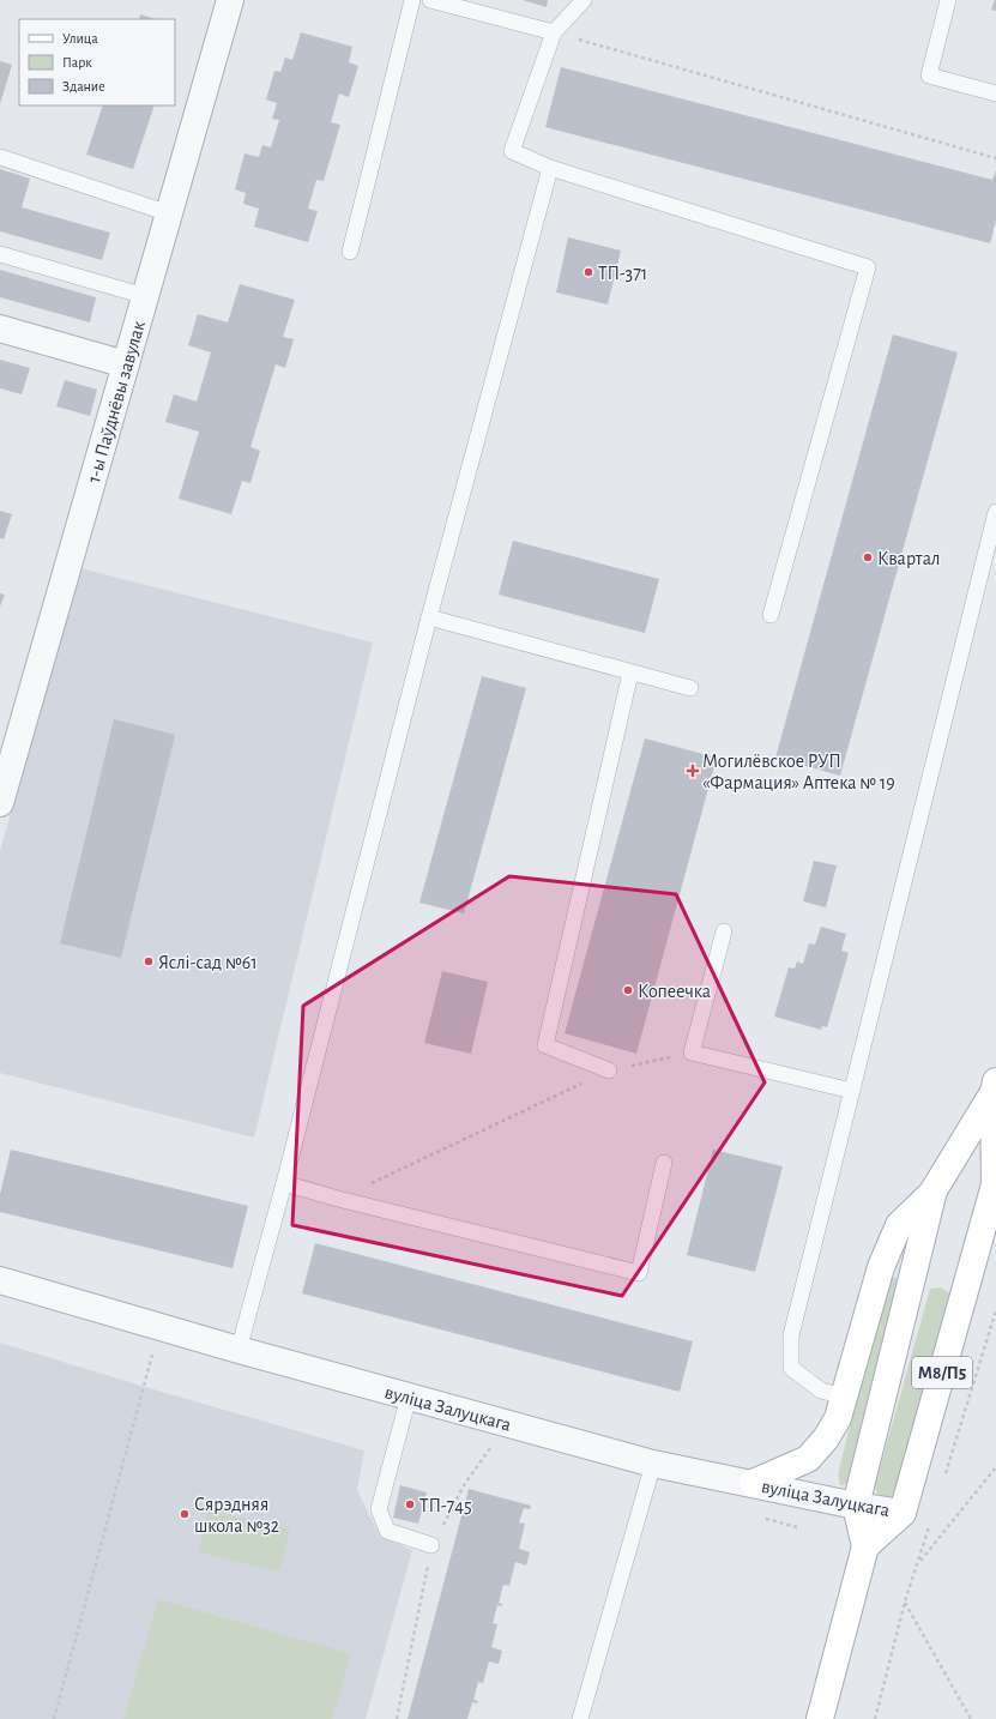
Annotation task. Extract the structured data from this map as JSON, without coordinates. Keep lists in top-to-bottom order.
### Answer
{
  "streets": {
    "main road": ["М8/П5"],
    "street": ["1-ы Паўднёвы завулак", "вуліца Залуцкага"]
  },
  "crossings": [
    ["М8/П5", "вуліца Залуцкага"]
  ],
  "places": {
    "other": [
      "ТП-371",
      "Квартал",
      "Яслі-сад №61",
      "Копеечка",
      "ТП-745",
      "Сярэдняя школа №32"
    ],
    "health": ["Могилёвское РУП «Фармация» Аптека № 19"]
  },
  "legend": ["Улица", "Парк", "Здание"]
}
